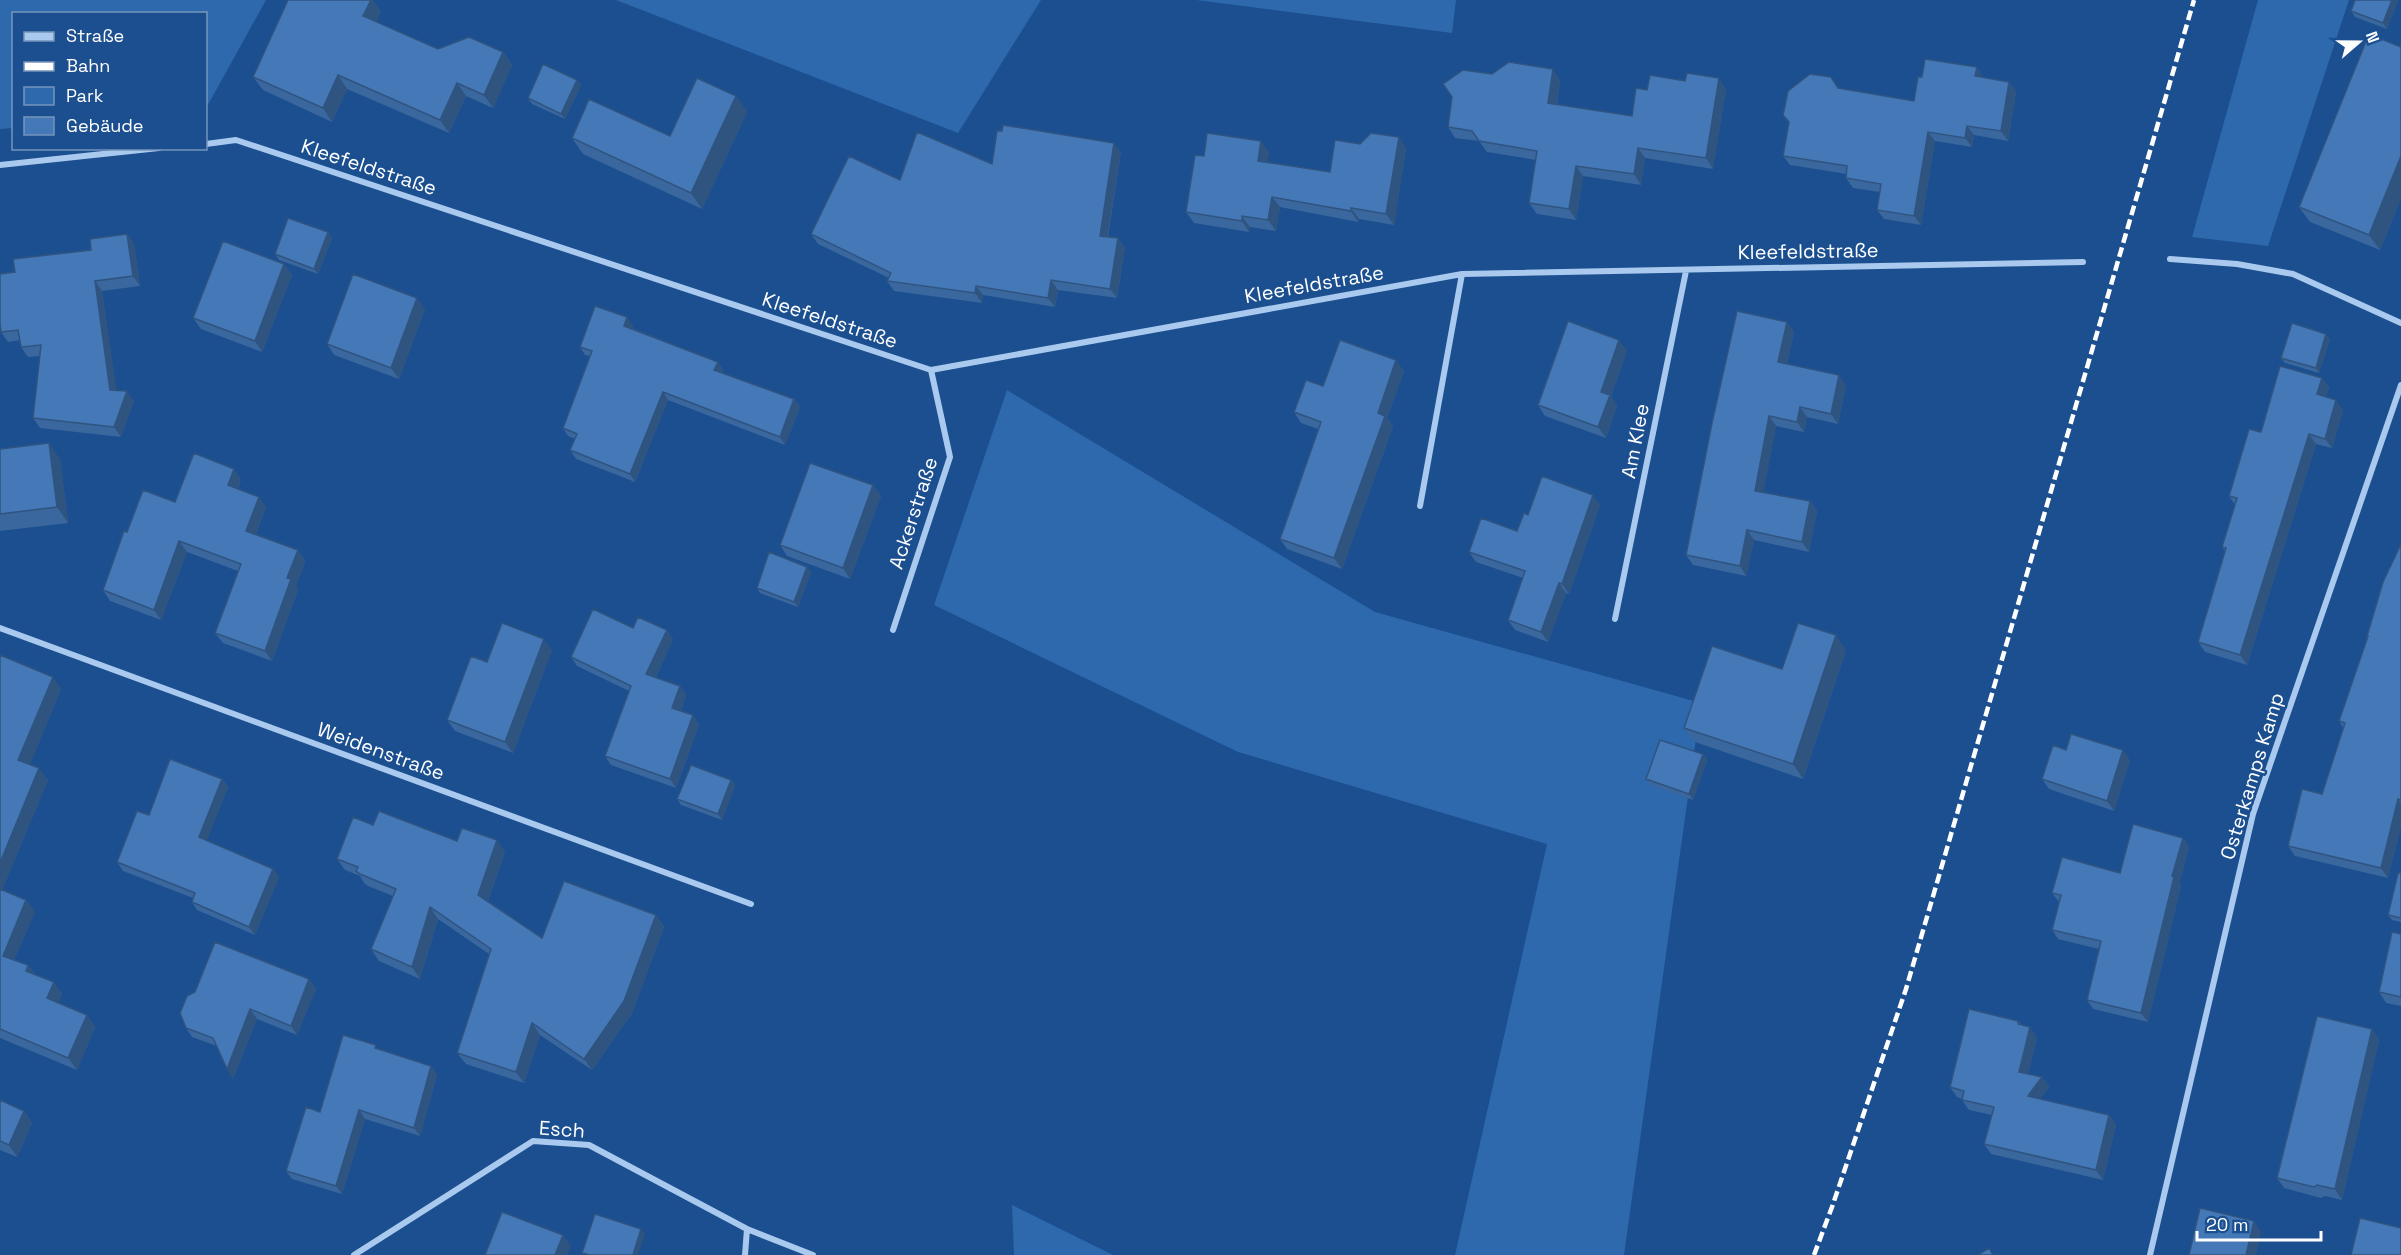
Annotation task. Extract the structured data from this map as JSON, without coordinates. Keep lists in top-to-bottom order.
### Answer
{
  "streets": {
    "street": [
      "Kleefeldstraße",
      "Am Klee",
      "Ackerstraße",
      "Weidenstraße",
      "Osterkamps Kamp",
      "Esch"
    ]
  },
  "crossings": [
    ["Kleefeldstraße", "Am Klee"],
    ["Kleefeldstraße", "Ackerstraße"]
  ],
  "legend": [
    "Straße",
    "Bahn",
    "Park",
    "Gebäude"
  ],
  "scale_bar": "20 m",
  "north": "right"
}
